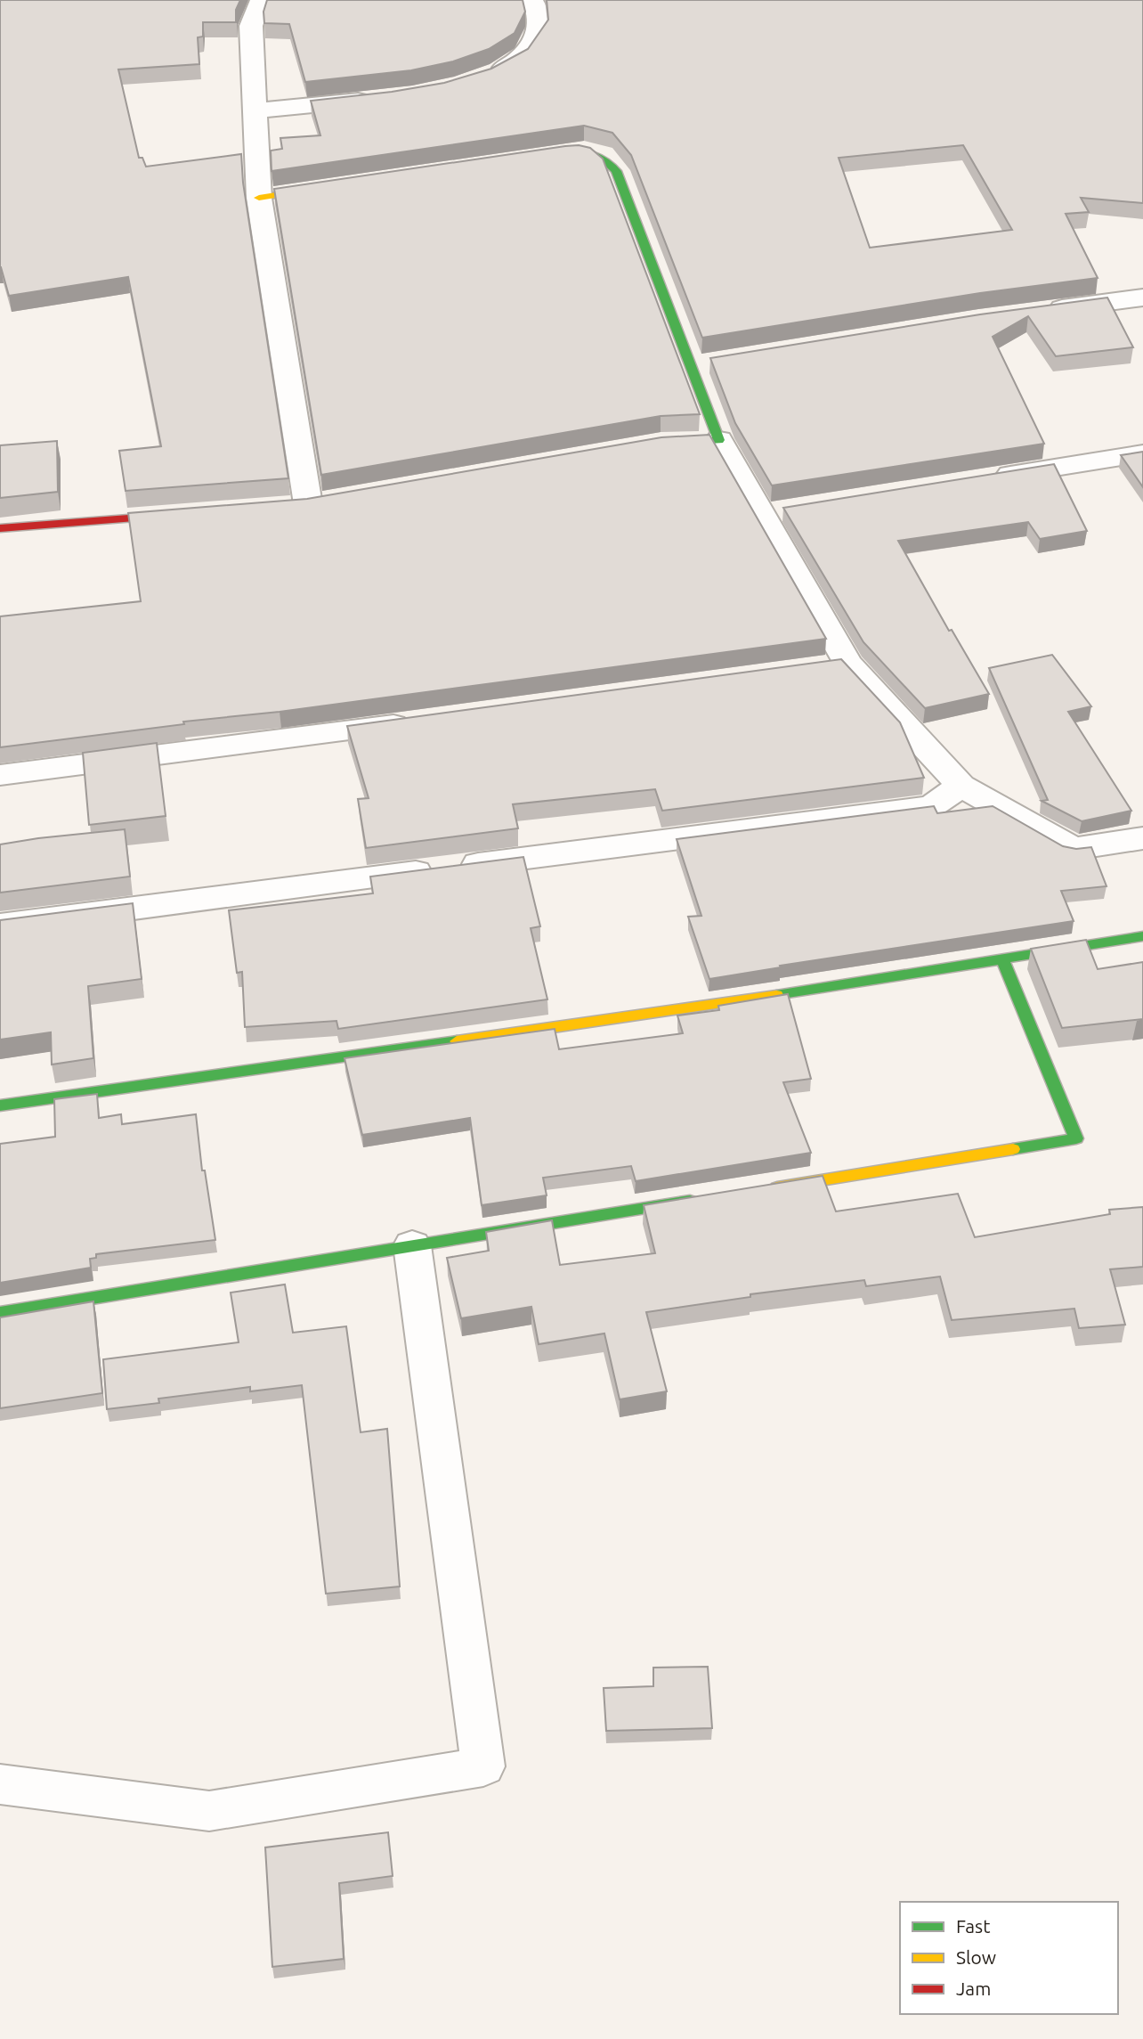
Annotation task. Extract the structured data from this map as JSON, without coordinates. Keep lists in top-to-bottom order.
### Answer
{
  "legend": ["Fast", "Slow", "Jam"]
}
